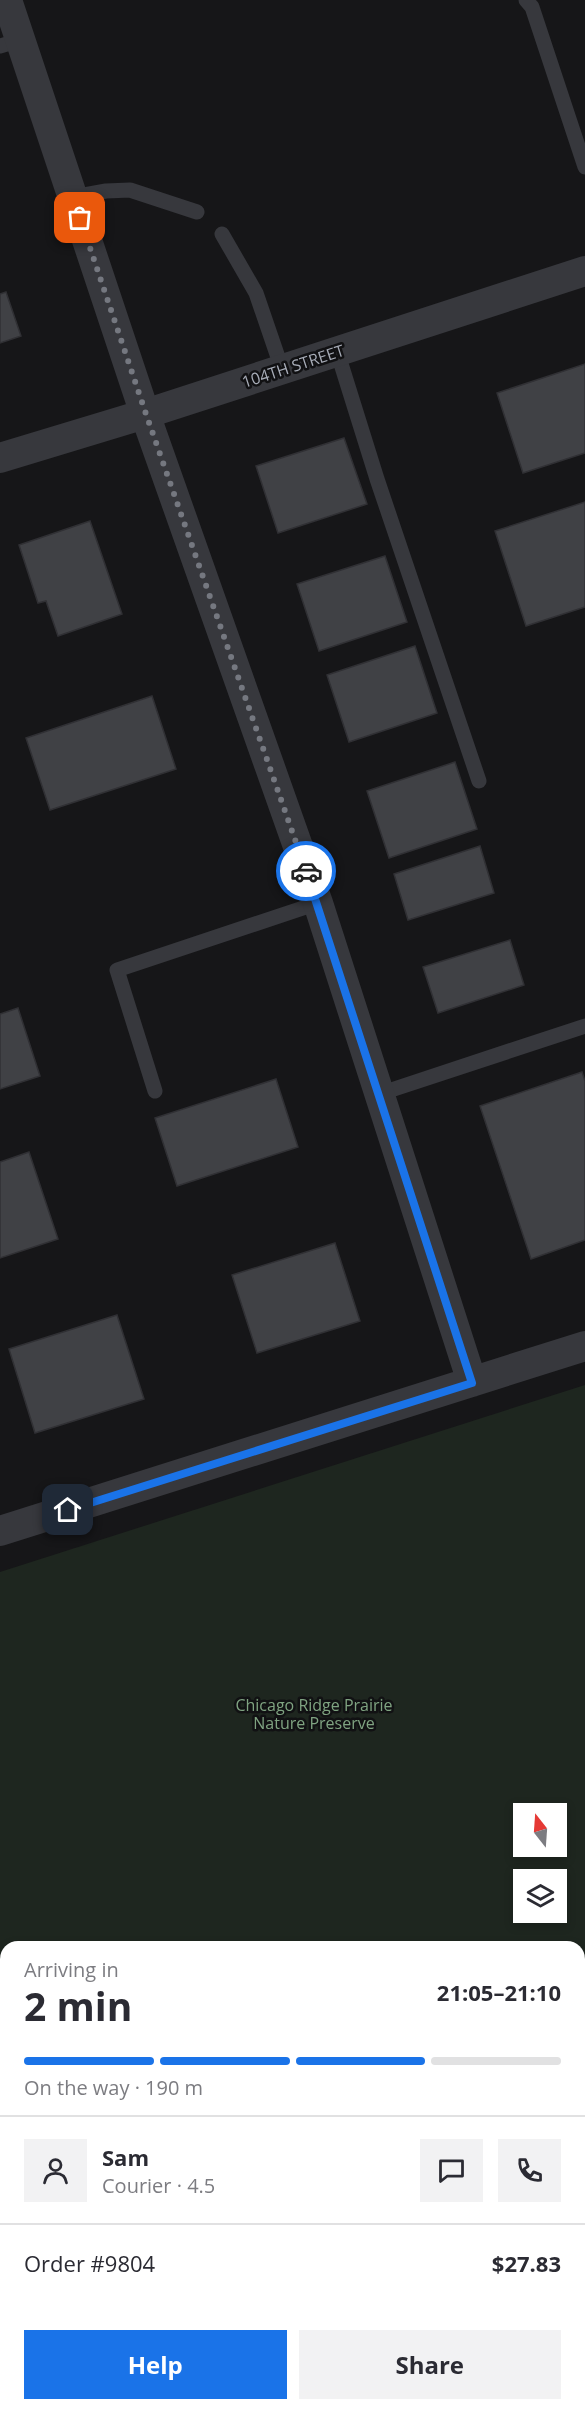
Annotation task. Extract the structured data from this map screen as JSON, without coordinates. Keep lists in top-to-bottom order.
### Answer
{
  "streets": {
    "street": ["104TH STREET"]
  },
  "parks": ["Chicago Ridge Prairie Nature Preserve"],
  "north": "top",
  "page": {
    "heading": ["2 min", "Arriving in", "21:05–21:10"],
    "panel": [
      "Sam",
      "Courier · 4.5",
      "Order #9804",
      "$27.83"
    ],
    "bar": "On the way · 190 m",
    "buttons": ["Help", "Share"]
  }
}
